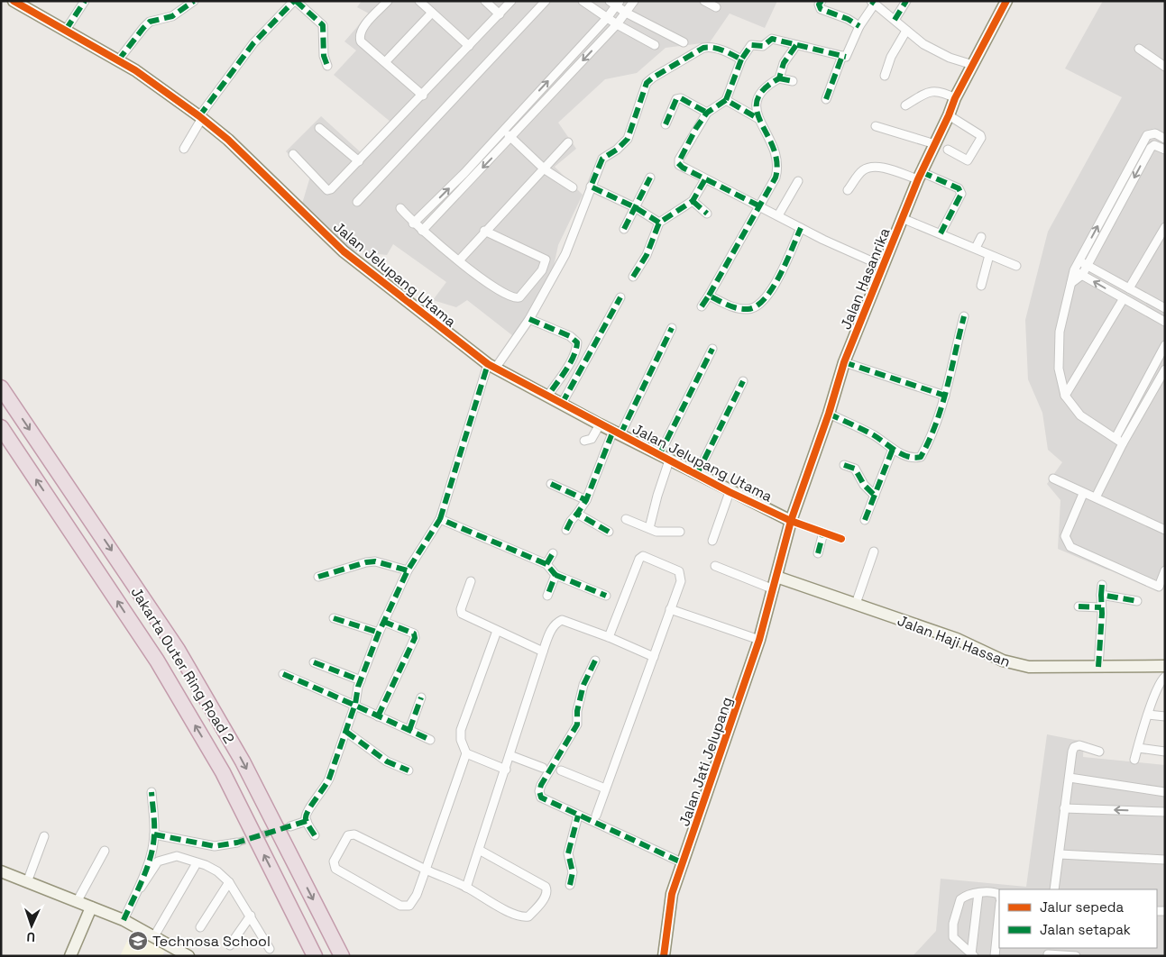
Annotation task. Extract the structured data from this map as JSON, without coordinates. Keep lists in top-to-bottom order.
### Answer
{
  "streets": {
    "highway": ["Jakarta Outer Ring Road 2"],
    "street": [
      "Jalan Jelupang Utama",
      "Jalan Hasanrika",
      "Jalan Haji Hassan",
      "Jalan Jati Jelupang"
    ]
  },
  "crossings": [
    ["Jalan Jelupang Utama", "Jalan Hasanrika"],
    ["Jalan Hasanrika", "Jalan Haji Hassan"],
    ["Jalan Hasanrika", "Jalan Jati Jelupang"],
    ["Jalan Haji Hassan", "Jalan Jati Jelupang"]
  ],
  "places": {
    "school or university": ["Technosa School"]
  },
  "legend": ["Jalur sepeda", "Jalan setapak"],
  "north": "bottom"
}
